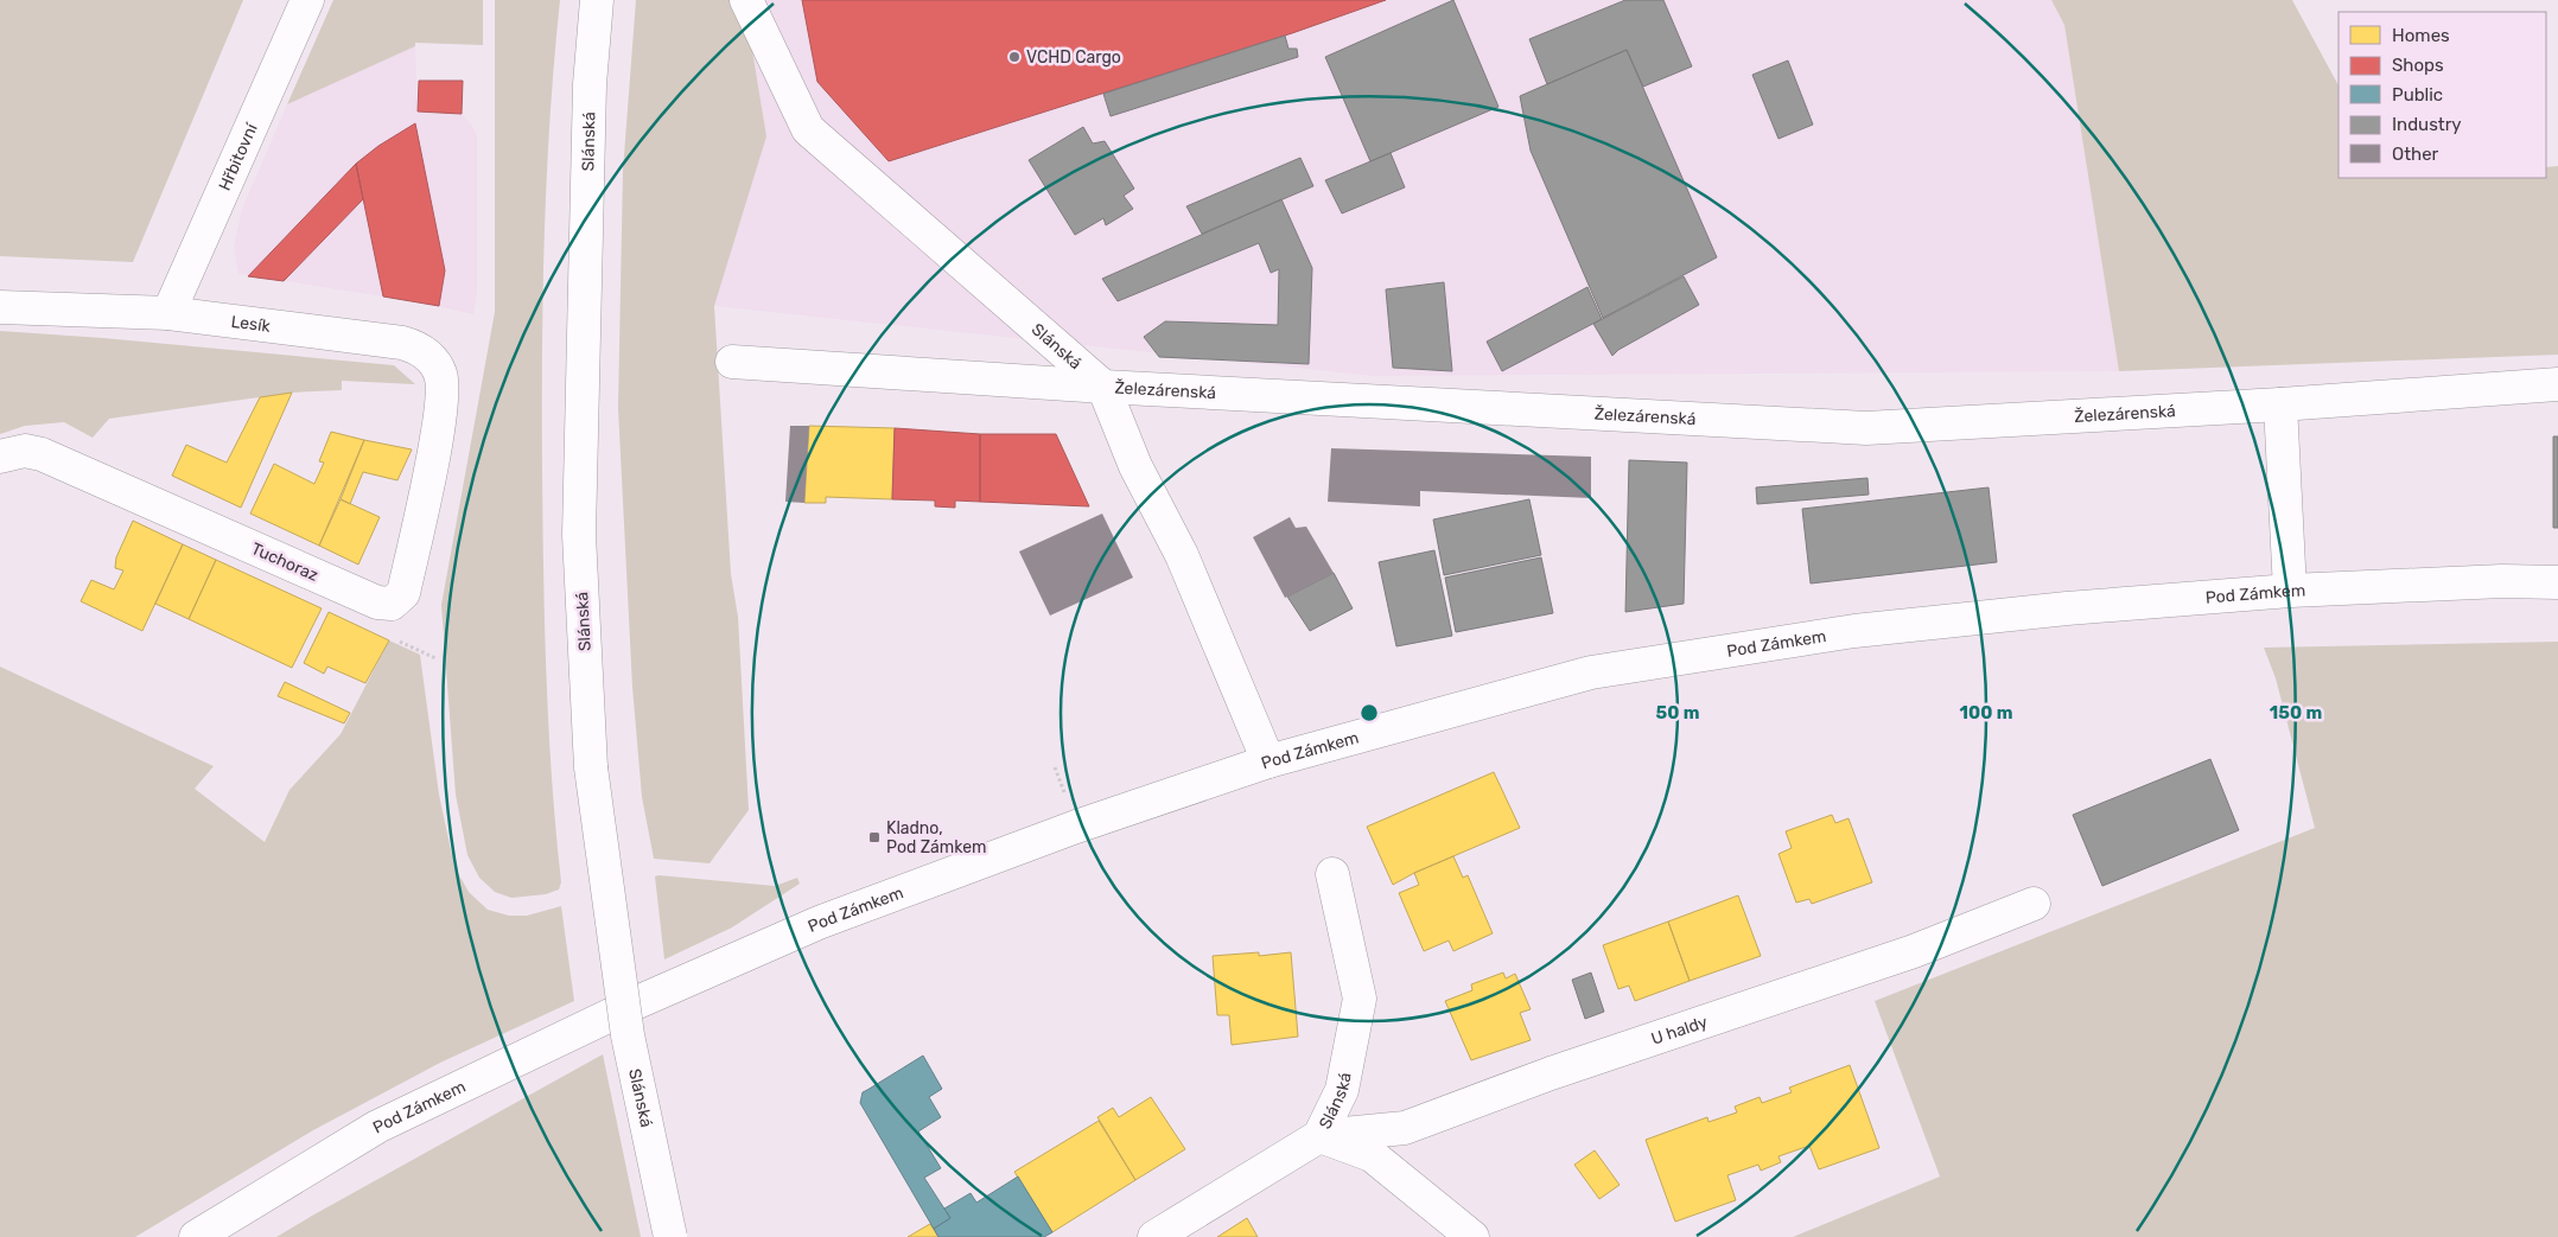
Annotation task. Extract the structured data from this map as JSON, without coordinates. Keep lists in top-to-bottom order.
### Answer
{
  "streets": {
    "street": [
      "Slánská",
      "Hřbitovní",
      "Lesík",
      "Železárenská",
      "Tuchoraz",
      "Pod Zámkem",
      "U haldy"
    ]
  },
  "crossings": [
    ["Slánská", "Železárenská"],
    ["Slánská", "Pod Zámkem"],
    ["Slánská", "U haldy"],
    ["Hřbitovní", "Lesík"],
    ["Lesík", "Tuchoraz"]
  ],
  "places": {
    "other": ["VCHD Cargo"],
    "transit": ["Kladno, Pod Zámkem"]
  },
  "legend": [
    "Homes",
    "Shops",
    "Public",
    "Industry",
    "Other"
  ],
  "rings": ["50 m", "100 m", "150 m"]
}
